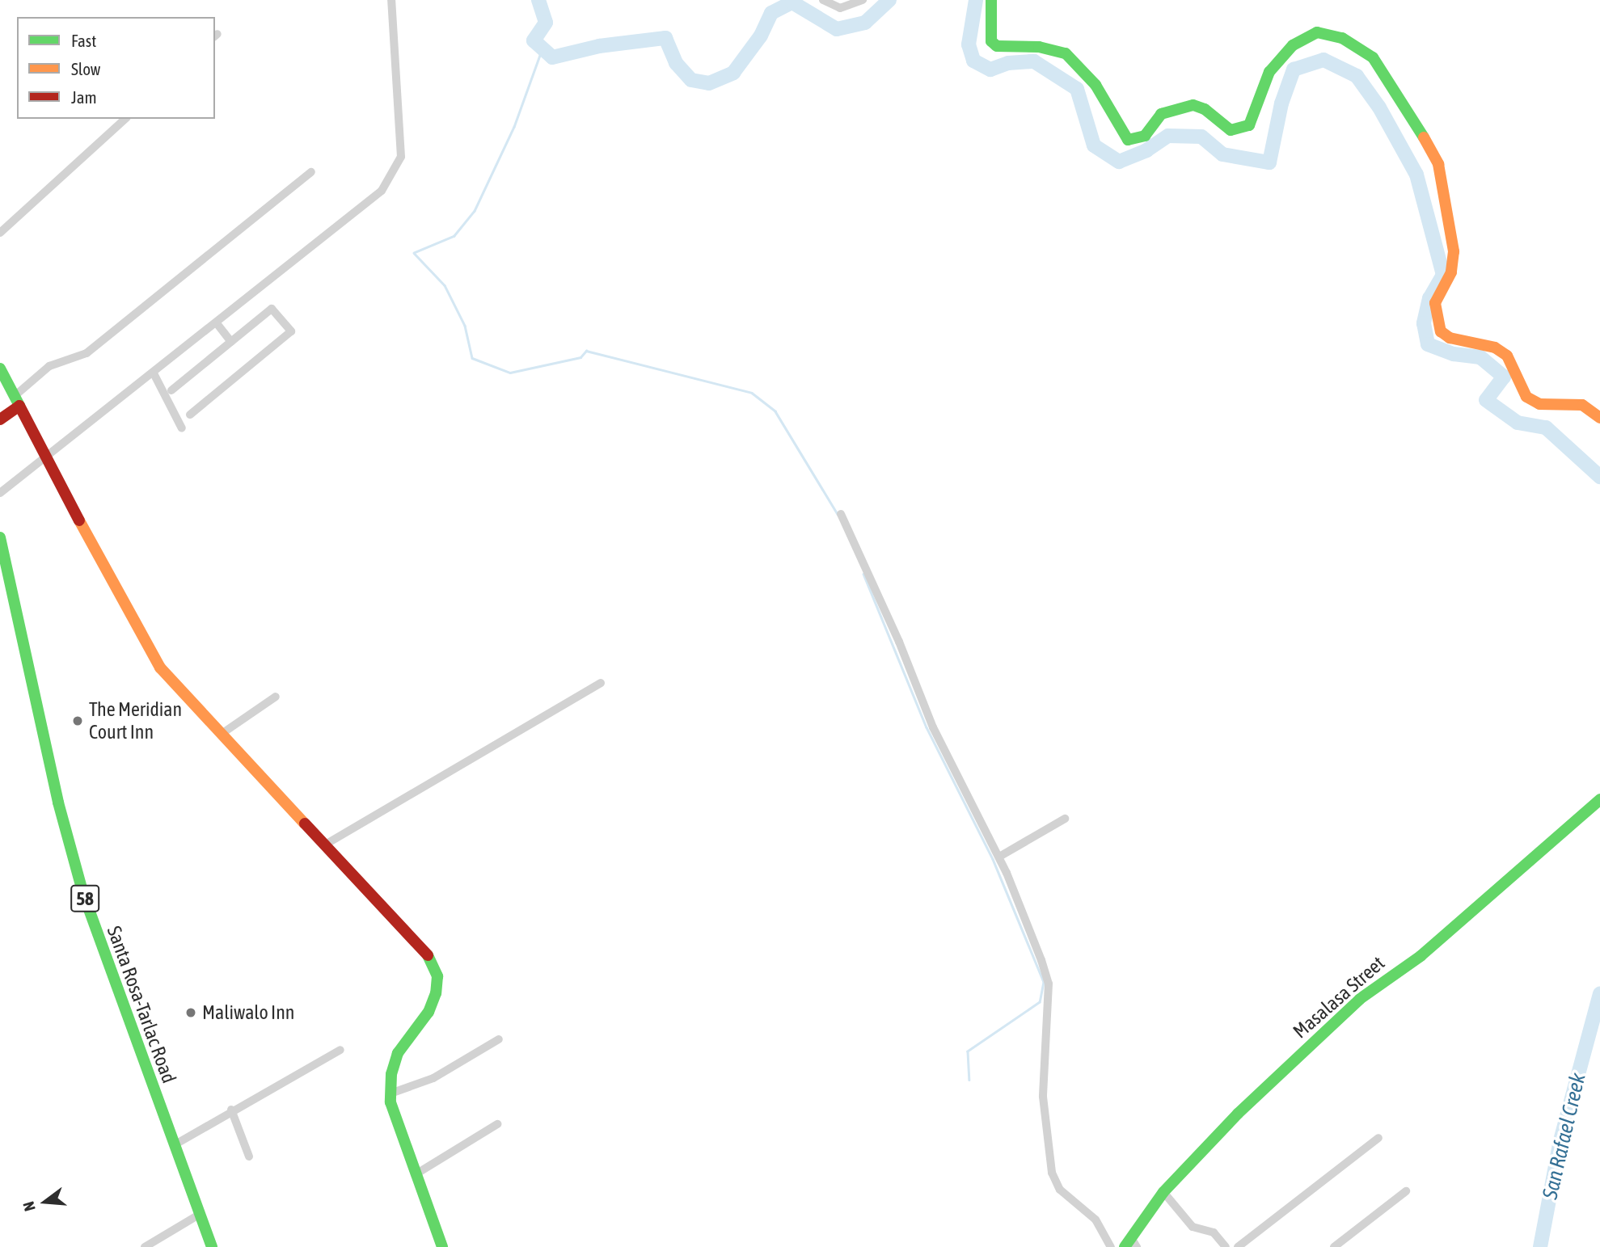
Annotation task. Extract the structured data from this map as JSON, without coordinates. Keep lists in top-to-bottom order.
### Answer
{
  "streets": {
    "main road": ["58", "Masalasa Street", "Santa Rosa-Tarlac Road"]
  },
  "water": ["San Rafael Creek"],
  "places": ["The Meridian Court Inn", "Maliwalo Inn"],
  "legend": ["Fast", "Slow", "Jam"],
  "north": "left"
}
